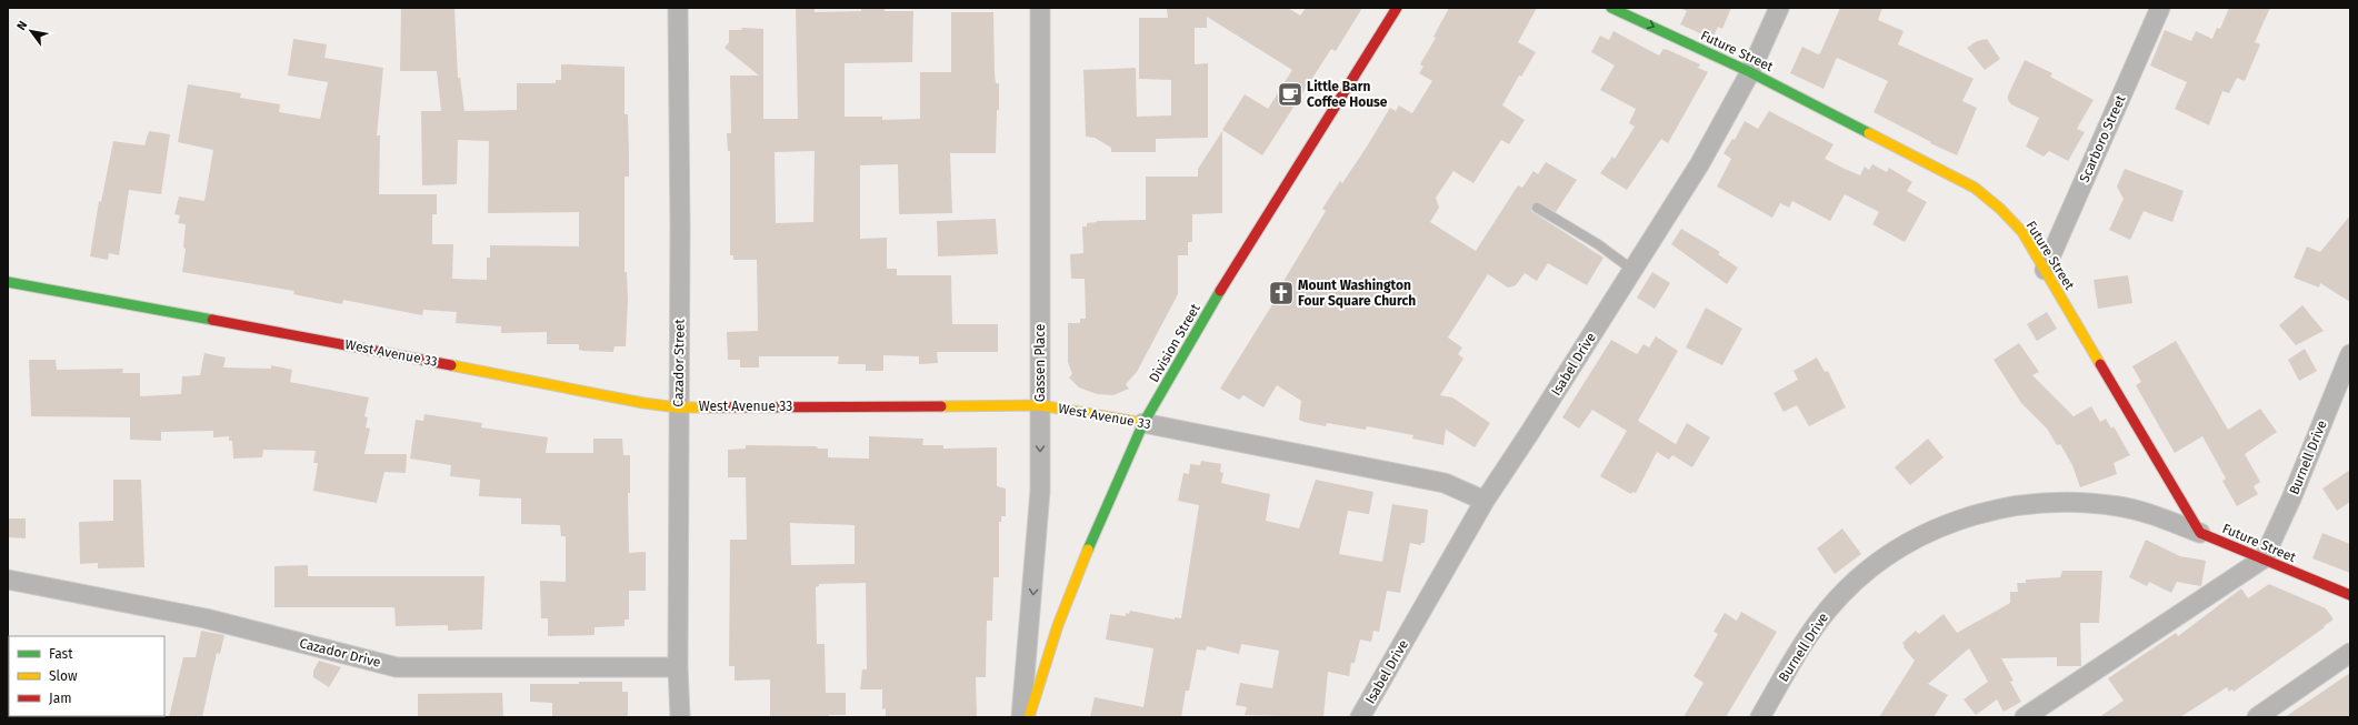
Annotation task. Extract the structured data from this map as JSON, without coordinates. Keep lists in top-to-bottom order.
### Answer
{
  "streets": {
    "street": [
      "Future Street",
      "Scarboro Street",
      "Division Street",
      "West Avenue 33",
      "Cazador Street",
      "Gassen Place",
      "Isabel Drive",
      "Burnell Drive",
      "Cazador Drive"
    ]
  },
  "crossings": [
    ["Future Street", "Scarboro Street"],
    ["Future Street", "Isabel Drive"],
    ["Future Street", "Burnell Drive"],
    ["Division Street", "West Avenue 33"],
    ["West Avenue 33", "Cazador Street"],
    ["West Avenue 33", "Gassen Place"],
    ["West Avenue 33", "Isabel Drive"],
    ["Cazador Street", "Cazador Drive"]
  ],
  "one_way": ["Gassen Place"],
  "places": {
    "cafe": ["Little Barn Coffee House"],
    "church": ["Mount Washington Four Square Church"]
  },
  "legend": ["Fast", "Slow", "Jam"],
  "north": "top left"
}
